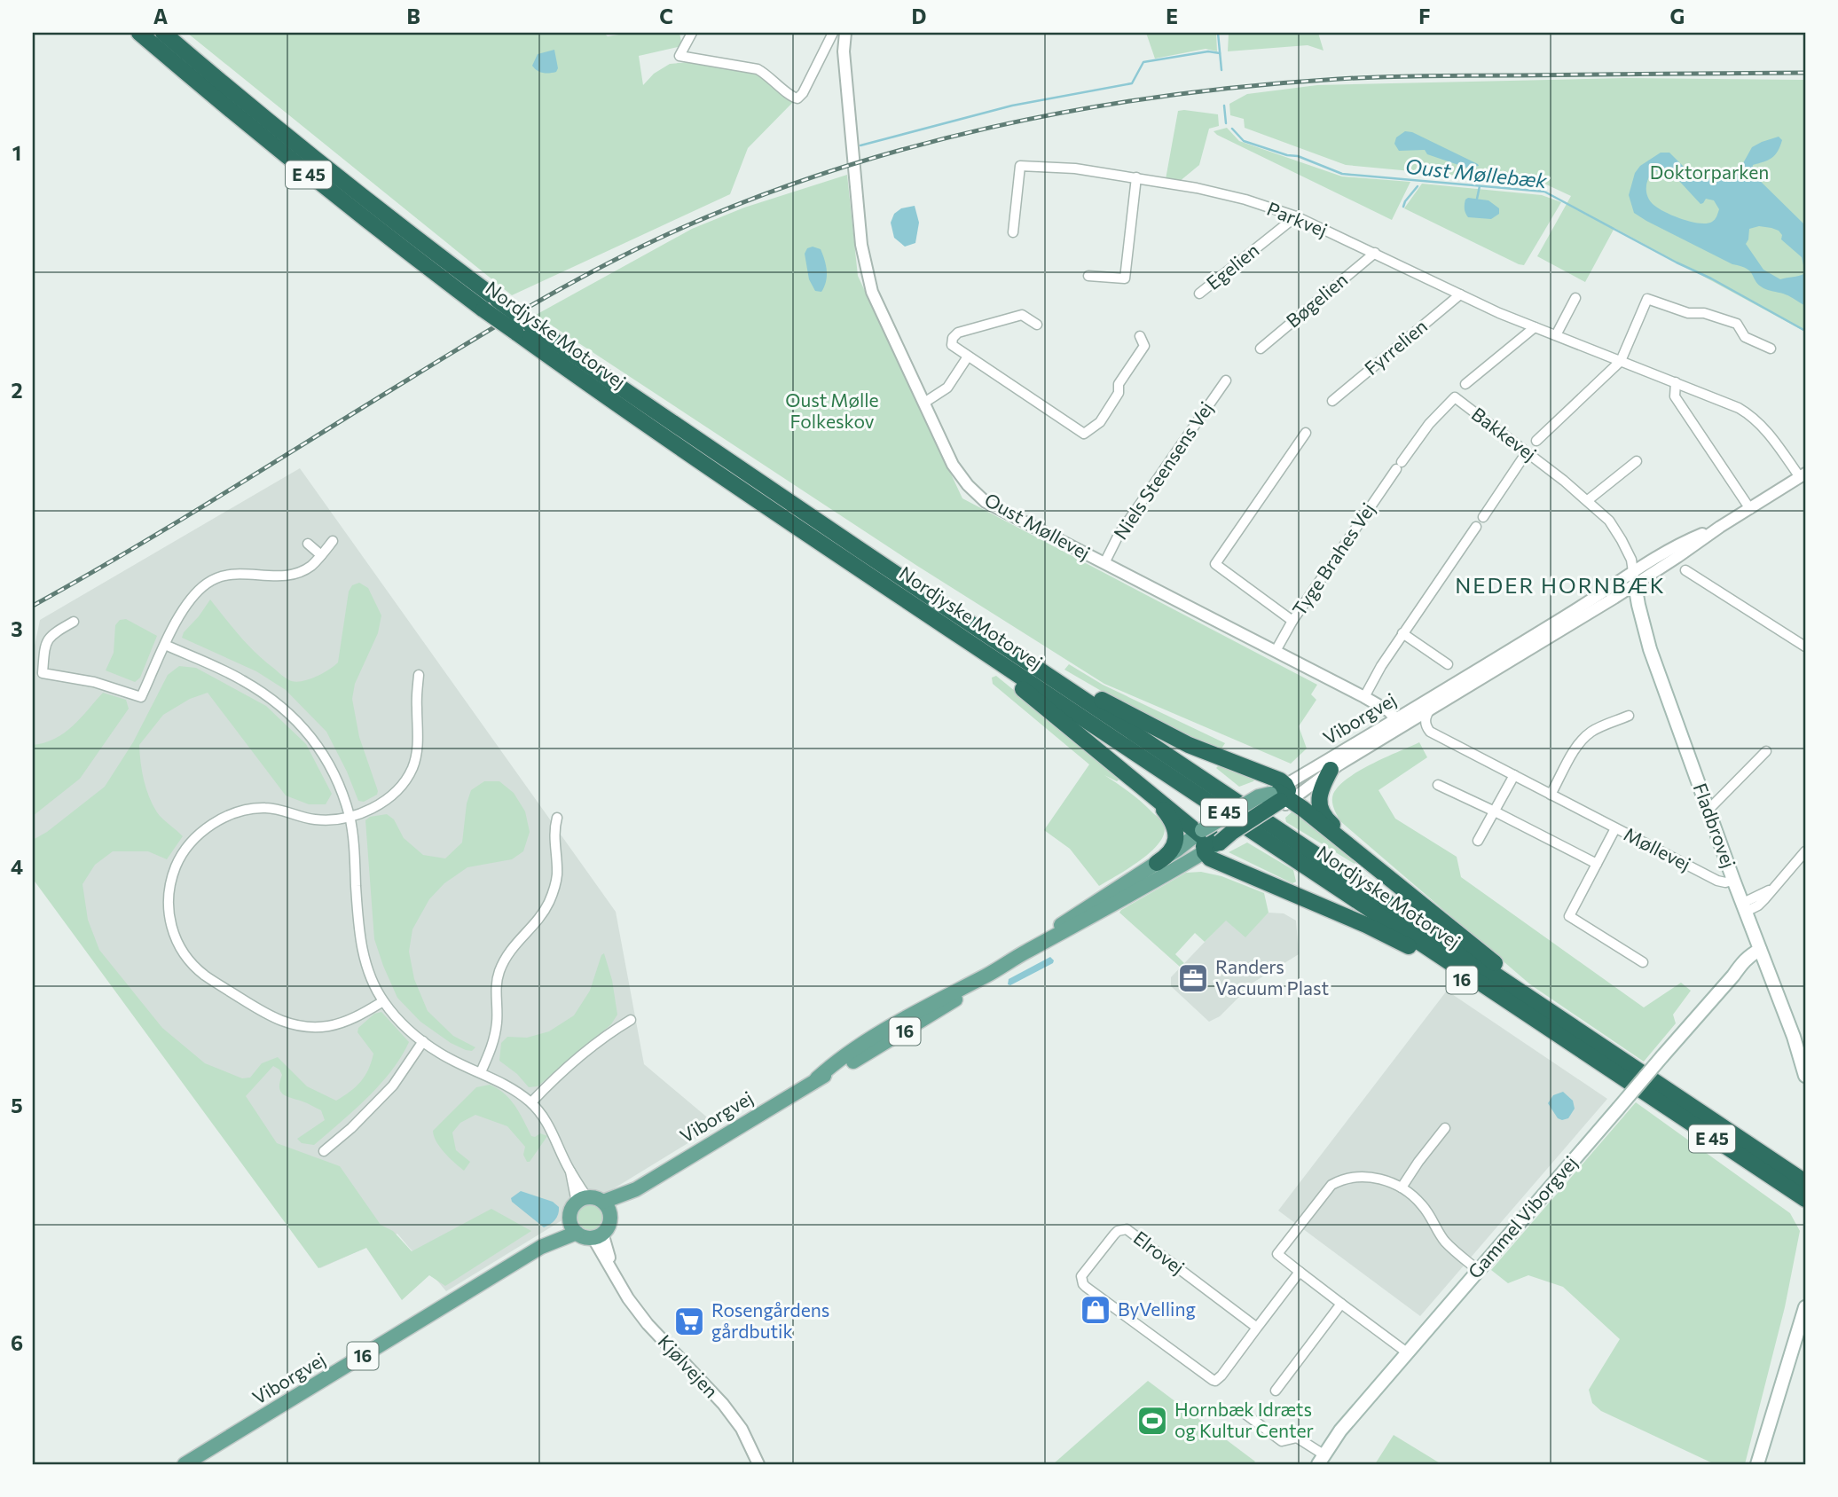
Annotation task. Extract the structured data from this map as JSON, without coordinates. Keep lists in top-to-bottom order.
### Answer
{
  "streets": {
    "highway": ["E 45", "Nordjyske Motorvej", "16"],
    "main road": ["Viborgvej", "Fladbrovej", "Gammel Viborgvej"],
    "street": [
      "Parkvej",
      "Egelien",
      "Bøgelien",
      "Fyrrelien",
      "Bakkevej",
      "Niels Steensens Vej",
      "Oust Møllevej",
      "Tyge Brahes Vej",
      "Møllevej",
      "Elrovej",
      "Kjølvejen"
    ]
  },
  "crossings": [
    ["Parkvej", "Egelien"],
    ["Parkvej", "Bøgelien"],
    ["Parkvej", "Fyrrelien"],
    ["Parkvej", "Viborgvej"],
    ["Nordjyske Motorvej", "16"],
    ["Bakkevej", "Tyge Brahes Vej"],
    ["Bakkevej", "Viborgvej"],
    ["Bakkevej", "Fladbrovej"],
    ["Niels Steensens Vej", "Oust Møllevej"],
    ["Oust Møllevej", "Tyge Brahes Vej"],
    ["Oust Møllevej", "Viborgvej"],
    ["Viborgvej", "Fladbrovej"],
    ["Viborgvej", "Møllevej"],
    ["Viborgvej", "16"],
    ["Viborgvej", "Kjølvejen"],
    ["Fladbrovej", "Møllevej"],
    ["Fladbrovej", "Gammel Viborgvej"],
    ["16", "Kjølvejen"]
  ],
  "districts": ["NEDER HORNBÆK"],
  "water": ["Oust Møllebæk"],
  "parks": ["Doktorparken", "Oust Mølle Folkeskov"],
  "places": {
    "office": ["Randers Vacuum Plast"],
    "shop": ["ByVelling"],
    "supermarket": ["Rosengårdens gårdbutik"],
    "sports": ["Hornbæk Idræts og Kultur Center"]
  },
  "grid": {
    "columns": [
      "A",
      "B",
      "C",
      "D",
      "E",
      "F",
      "G"
    ],
    "rows": [
      "1",
      "2",
      "3",
      "4",
      "5",
      "6"
    ]
  }
}
